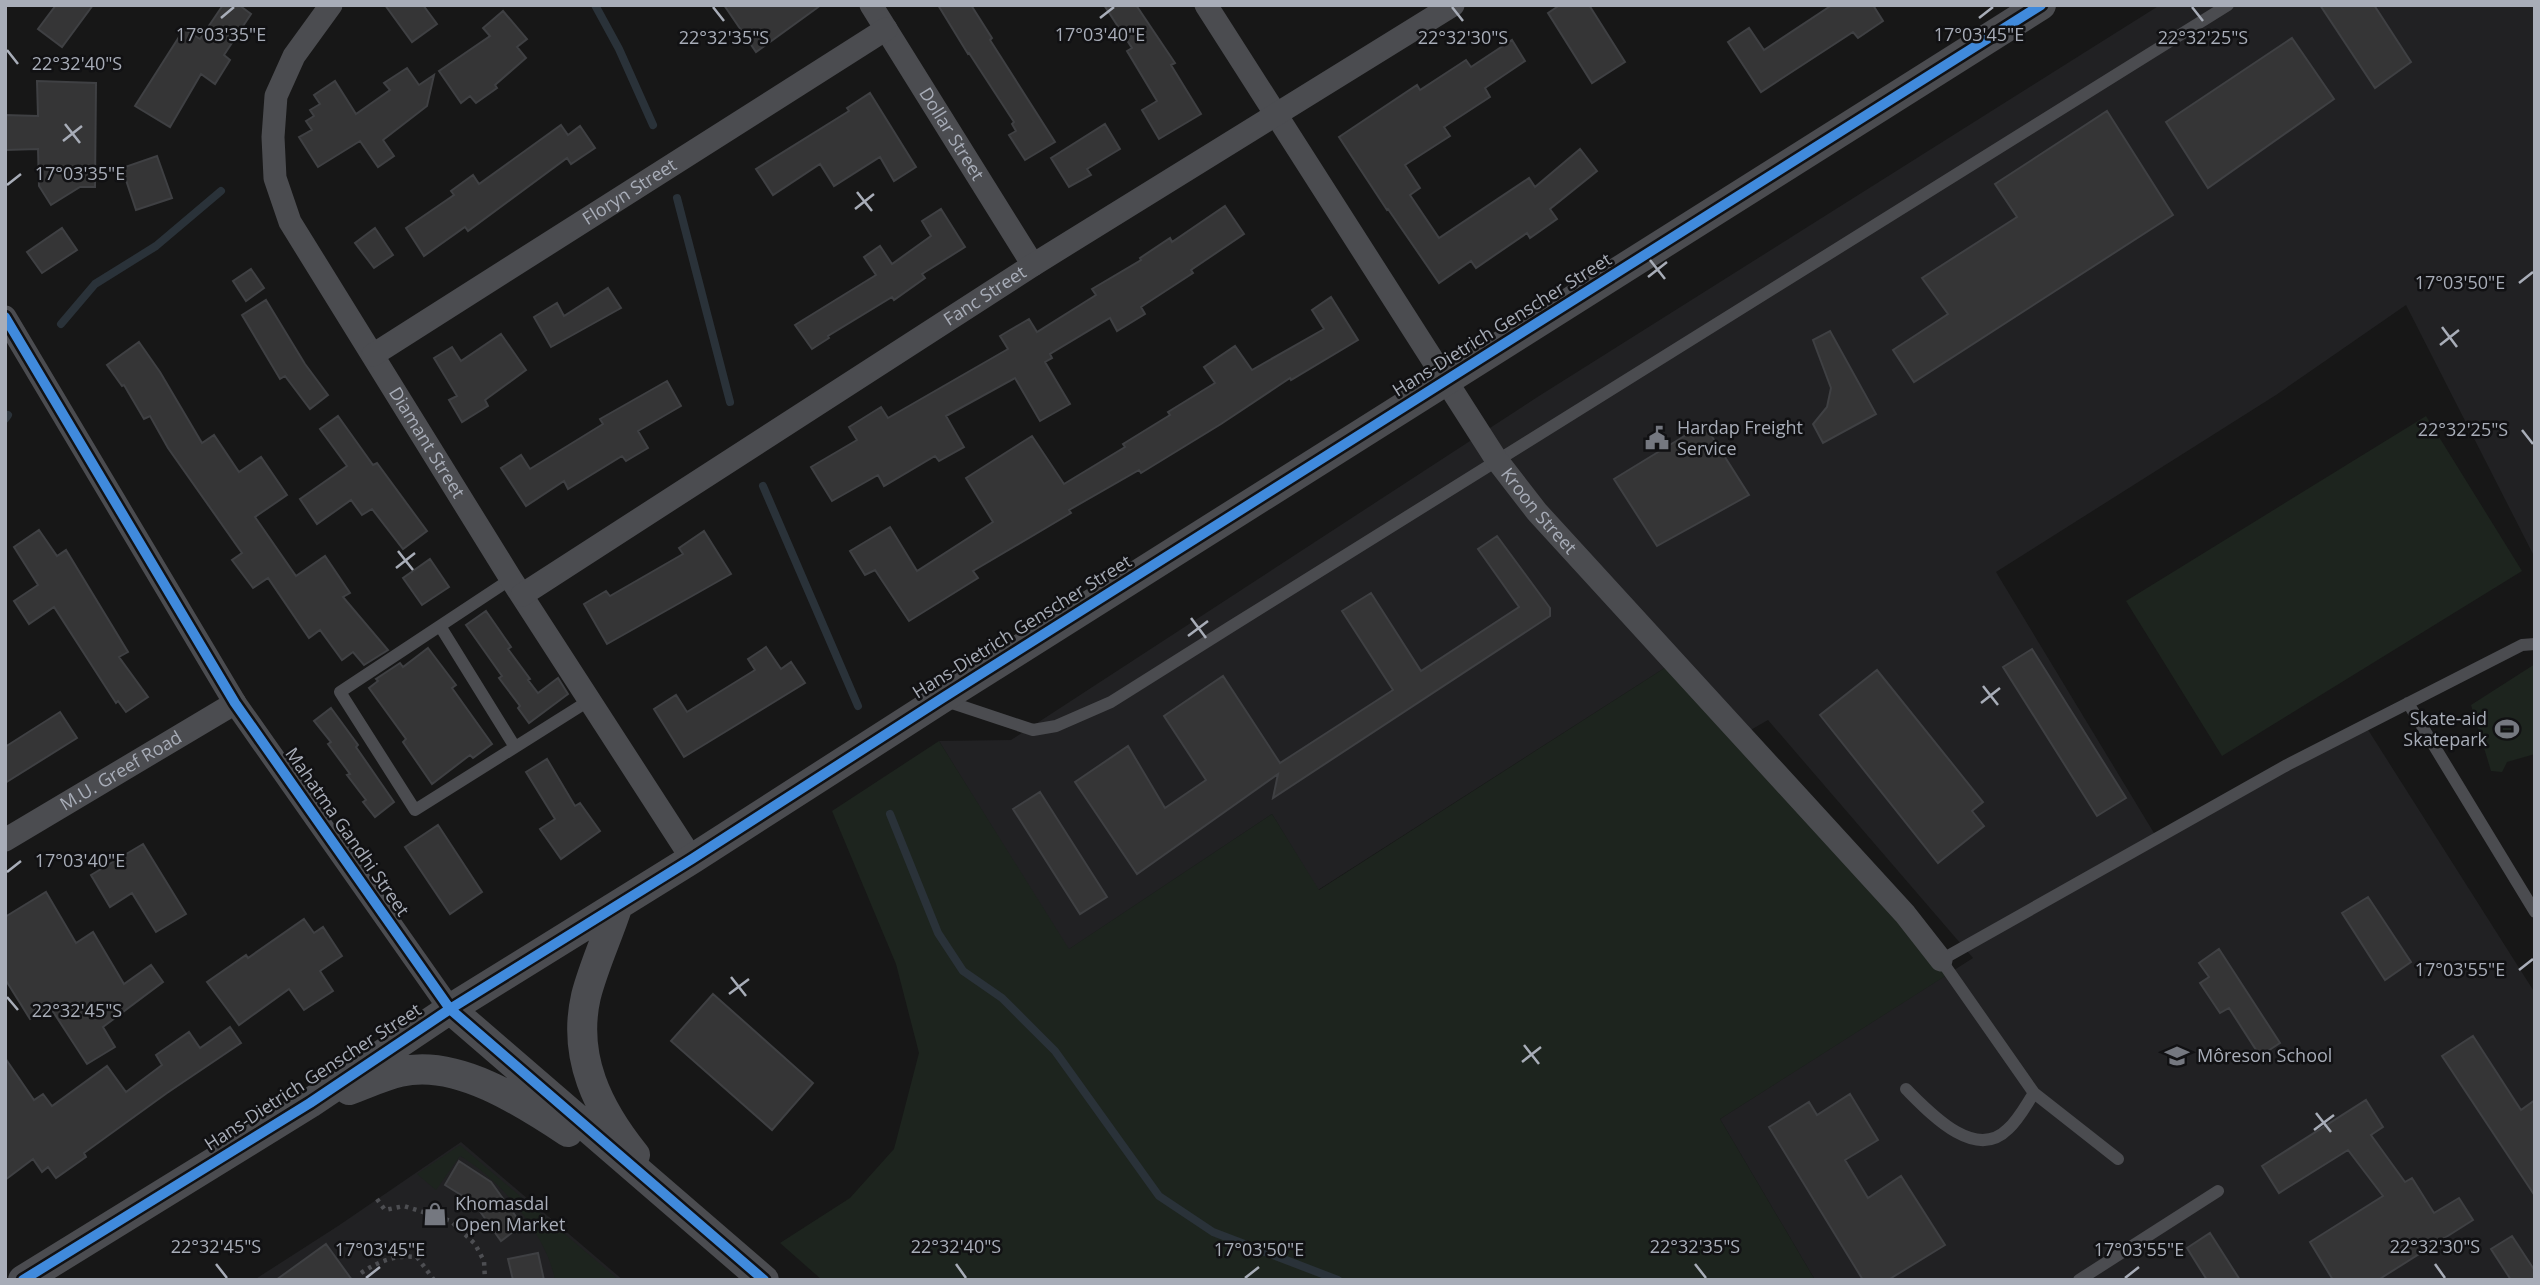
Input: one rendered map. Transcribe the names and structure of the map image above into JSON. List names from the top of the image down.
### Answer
{
  "streets": {
    "street": [
      "Dollar Street",
      "Floryn Street",
      "Fanc Street",
      "Hans-Dietrich Genscher Street",
      "Diamant Street",
      "Kroon Street",
      "M.U. Greef Road",
      "Mahatma Gandhi Street"
    ]
  },
  "crossings": [
    ["Dollar Street", "Floryn Street"],
    ["Dollar Street", "Fanc Street"],
    ["Floryn Street", "Diamant Street"],
    ["Fanc Street", "Diamant Street"],
    ["Fanc Street", "Kroon Street"],
    ["Hans-Dietrich Genscher Street", "Diamant Street"],
    ["Hans-Dietrich Genscher Street", "Kroon Street"],
    ["Hans-Dietrich Genscher Street", "Mahatma Gandhi Street"],
    ["M.U. Greef Road", "Mahatma Gandhi Street"]
  ],
  "places": {
    "public building": ["Hardap Freight Service"],
    "sports": ["Skate-aid Skatepark"],
    "school or university": ["Môreson School"],
    "shop": ["Khomasdal Open Market"]
  },
  "coordinates": [
    "17°03'35\"E",
    "17°03'40\"E",
    "17°03'45\"E",
    "22°32'35\"S",
    "22°32'30\"S",
    "22°32'25\"S",
    "22°32'40\"S",
    "17°03'50\"E",
    "17°03'55\"E",
    "22°32'45\"S"
  ]
}
